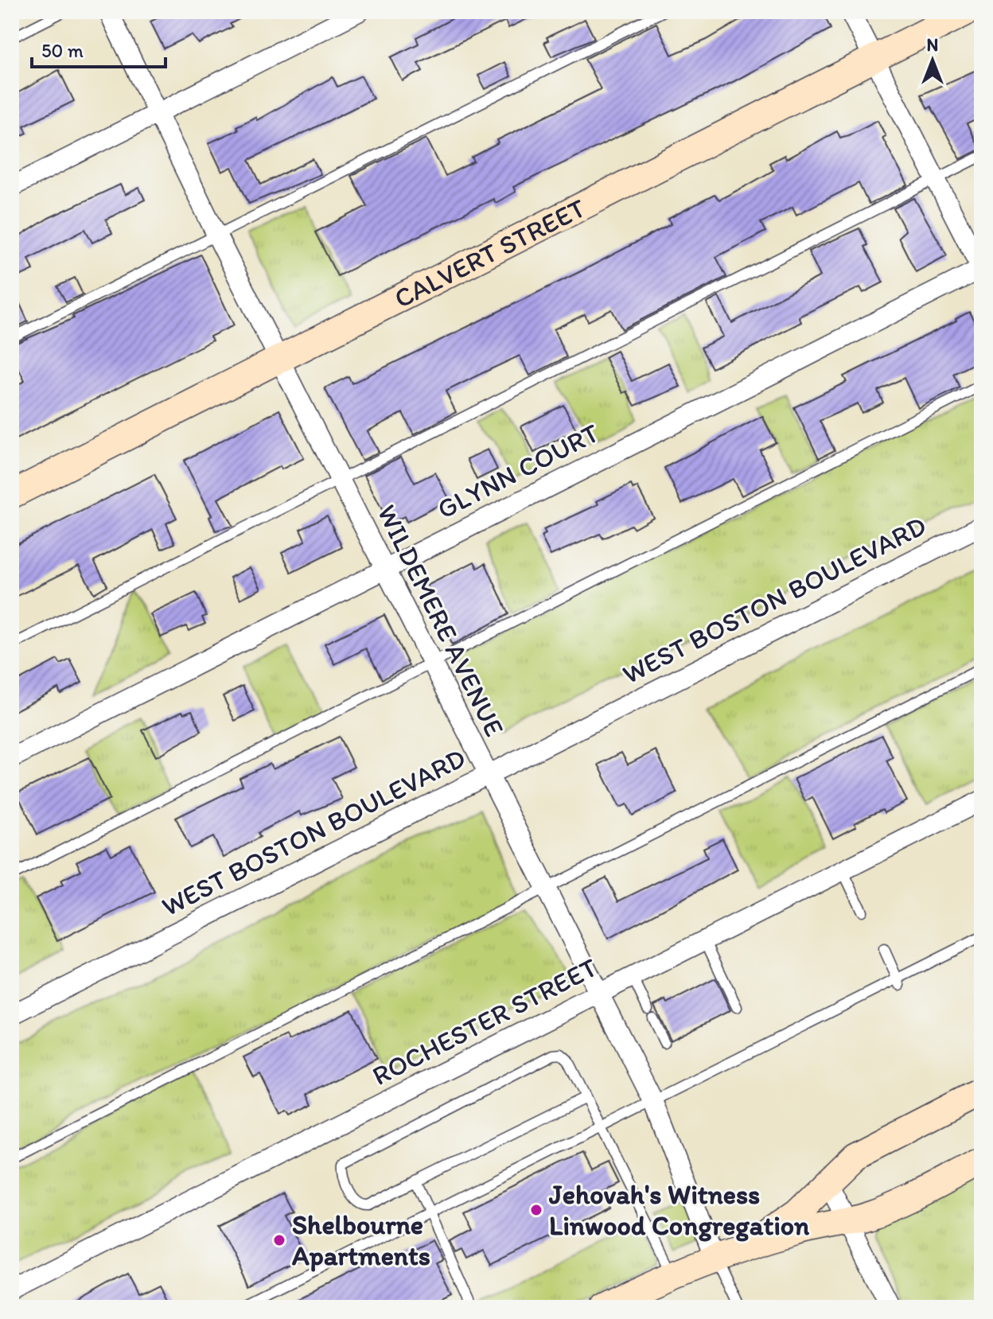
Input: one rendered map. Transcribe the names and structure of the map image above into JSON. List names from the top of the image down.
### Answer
{
  "streets": {
    "street": [
      "CALVERT STREET",
      "GLYNN COURT",
      "WEST BOSTON BOULEVARD",
      "WILDEMERE AVENUE",
      "ROCHESTER STREET"
    ]
  },
  "crossings": [
    ["CALVERT STREET", "WILDEMERE AVENUE"],
    ["GLYNN COURT", "WILDEMERE AVENUE"],
    ["WEST BOSTON BOULEVARD", "WILDEMERE AVENUE"],
    ["WILDEMERE AVENUE", "ROCHESTER STREET"]
  ],
  "places": ["Jehovah's Witness Linwood Congregation", "Shelbourne Apartments"],
  "scale_bar": "50 m",
  "north": "top"
}
